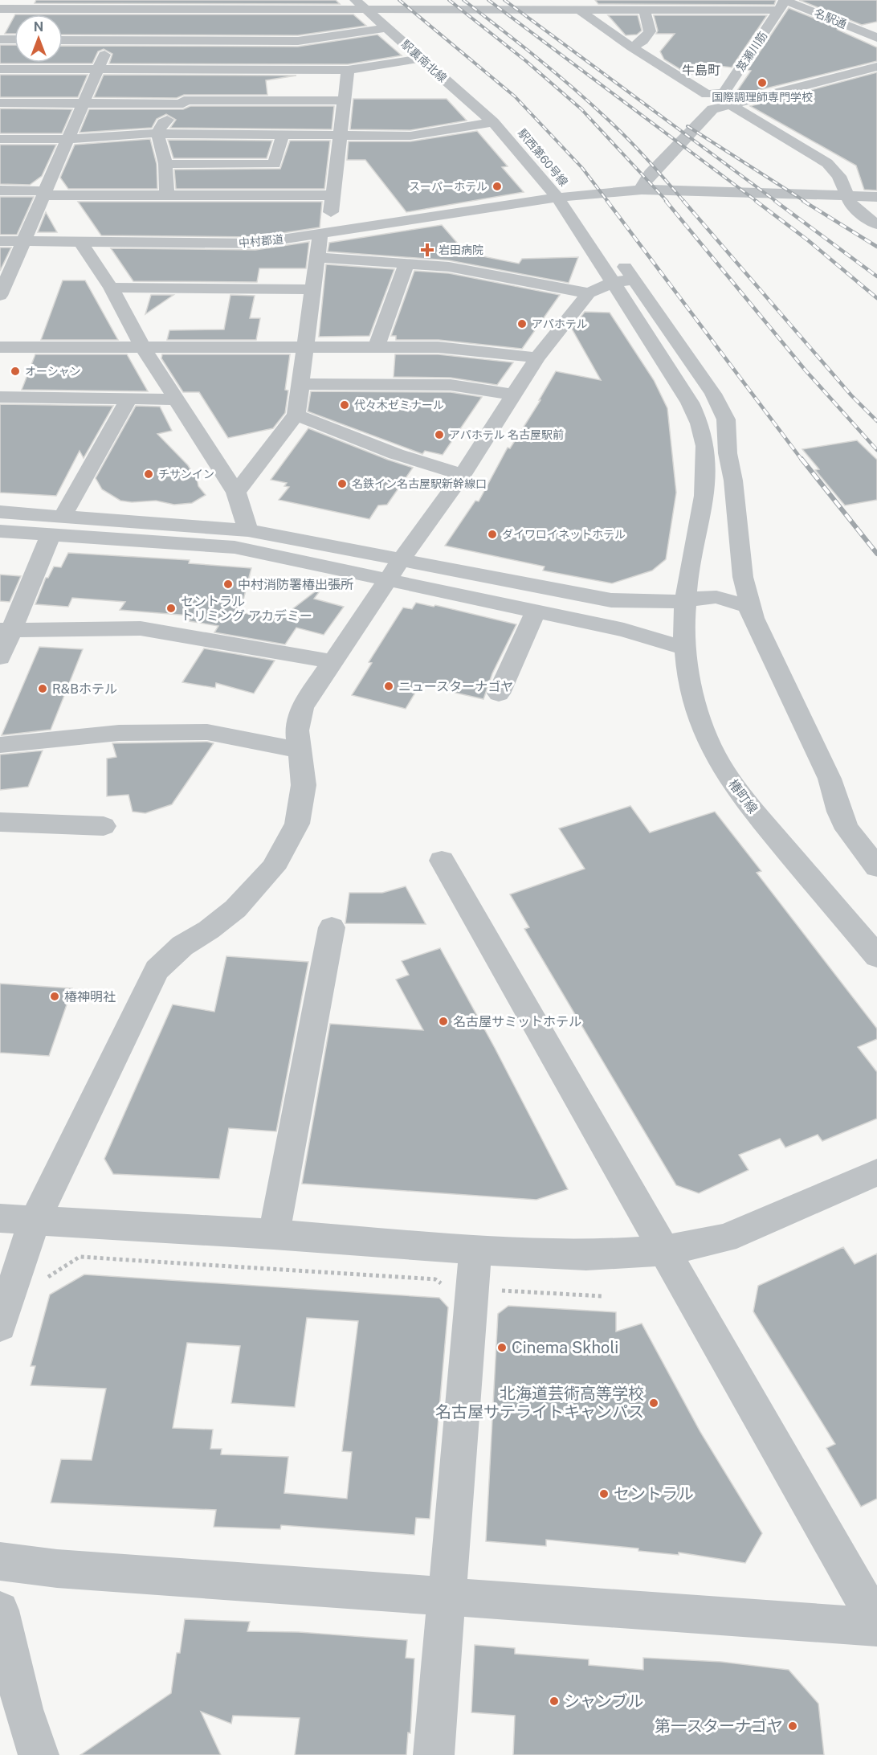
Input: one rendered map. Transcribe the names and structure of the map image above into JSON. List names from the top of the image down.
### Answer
{
  "streets": {
    "street": [
      "名駅通",
      "笈瀬川筋",
      "駅裏南北線",
      "駅西第60号線",
      "中村郡道",
      "椿町線"
    ]
  },
  "crossings": [
    ["名駅通", "笈瀬川筋"],
    ["駅裏南北線", "駅西第60号線"],
    ["駅西第60号線", "中村郡道"],
    ["駅西第60号線", "椿町線"],
    ["中村郡道", "椿町線"]
  ],
  "districts": ["牛島町"],
  "places": {
    "other": [
      "国際調理師専門学校",
      "スーパーホテル",
      "アパホテル",
      "オーシャン",
      "代々木ゼミナール",
      "アパホテル 名古屋駅前",
      "チサンイン",
      "名鉄イン名古屋駅新幹線口",
      "ダイワロイネットホテル",
      "中村消防署椿出張所",
      "セントラル トリミング アカデミー",
      "ニュースターナゴヤ",
      "R&Bホテル",
      "椿神明社",
      "名古屋サミットホテル",
      "Cinema Skholi",
      "北海道芸術高等学校 名古屋サテライトキャンパス",
      "セントラル",
      "シャンブル",
      "第一スターナゴヤ"
    ],
    "health": ["岩田病院"]
  },
  "north": "top"
}
